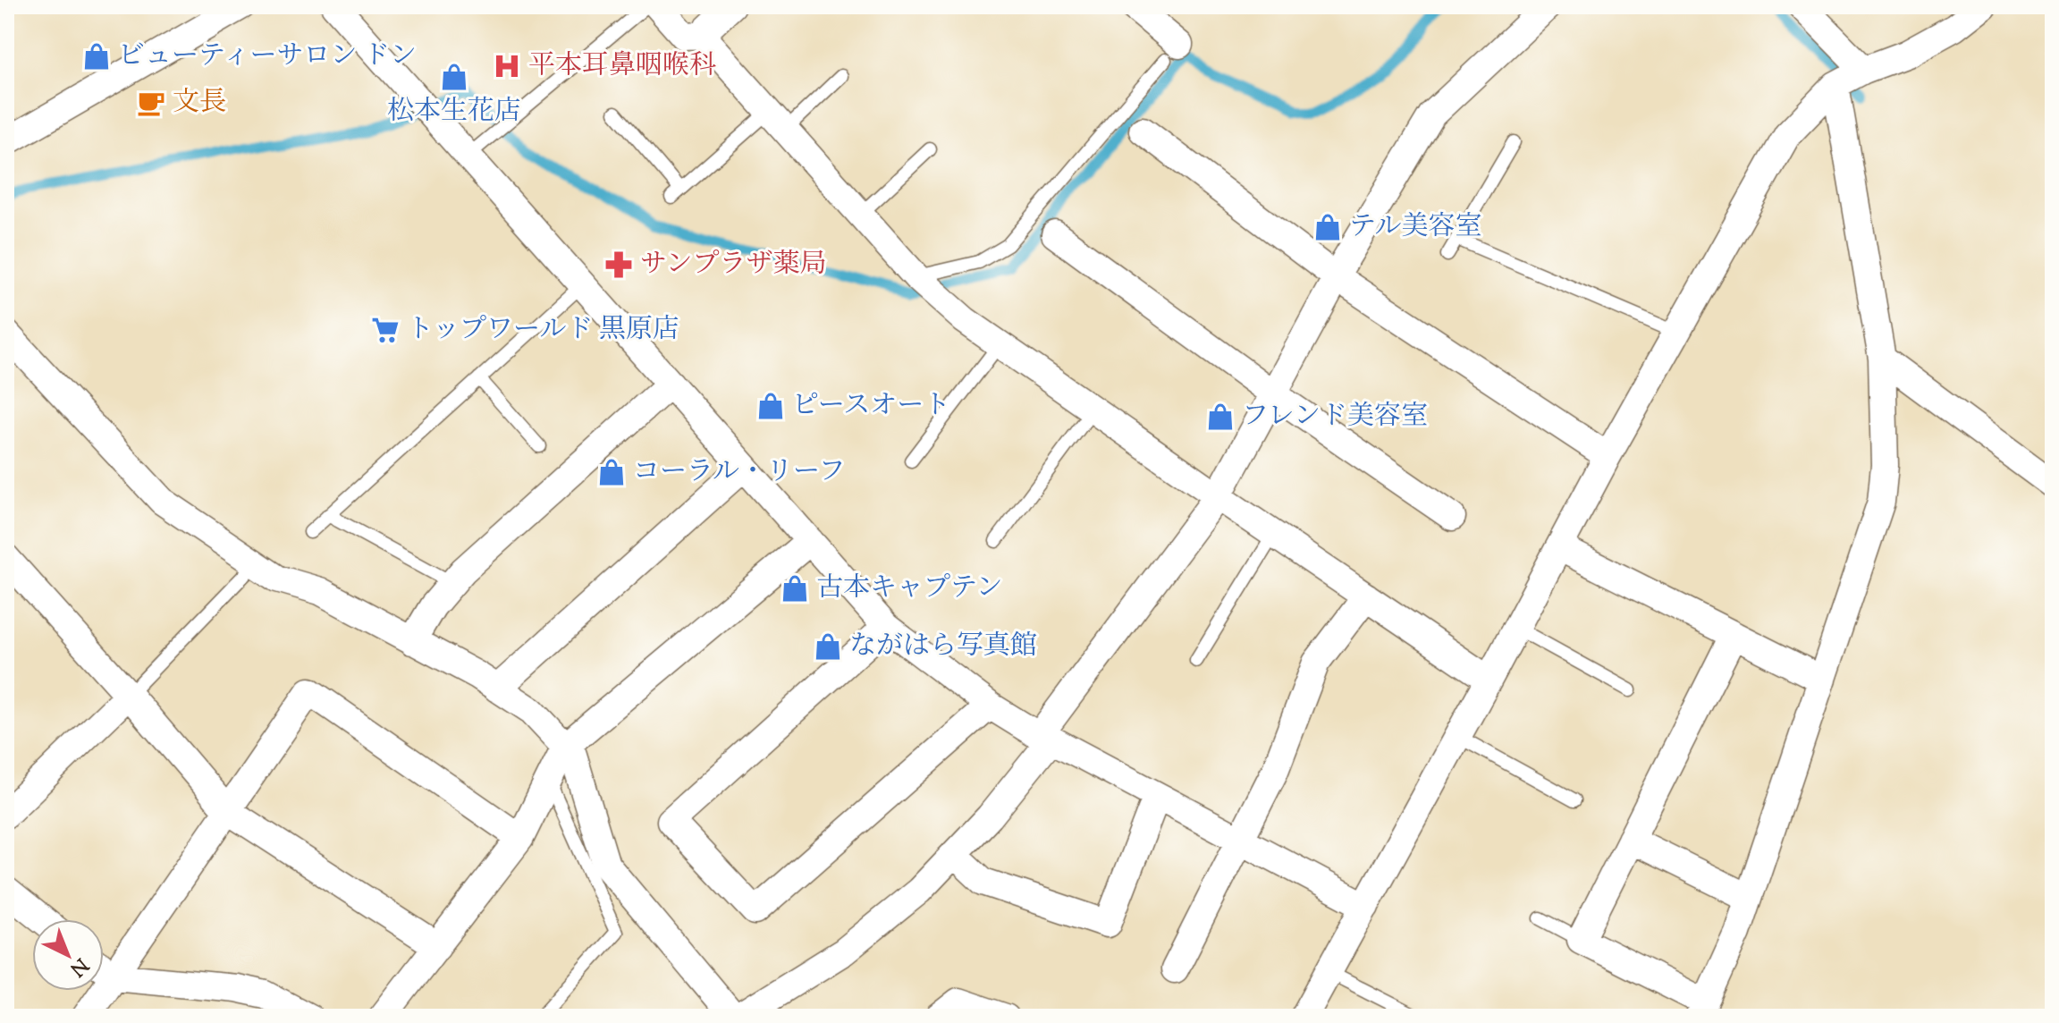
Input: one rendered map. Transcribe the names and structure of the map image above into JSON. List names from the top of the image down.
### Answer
{
  "places": {
    "shop": [
      "ビューティーサロン ドン",
      "松本生花店",
      "テル美容室",
      "ピースオート",
      "フレンド美容室",
      "コーラル・リーフ",
      "古本キャプテン",
      "ながはら写真館"
    ],
    "hospital": ["平本耳鼻咽喉科"],
    "cafe": ["文長"],
    "pharmacy": ["サンプラザ薬局"],
    "supermarket": ["トップワールド 黒原店"]
  },
  "north": "bottom right"
}
